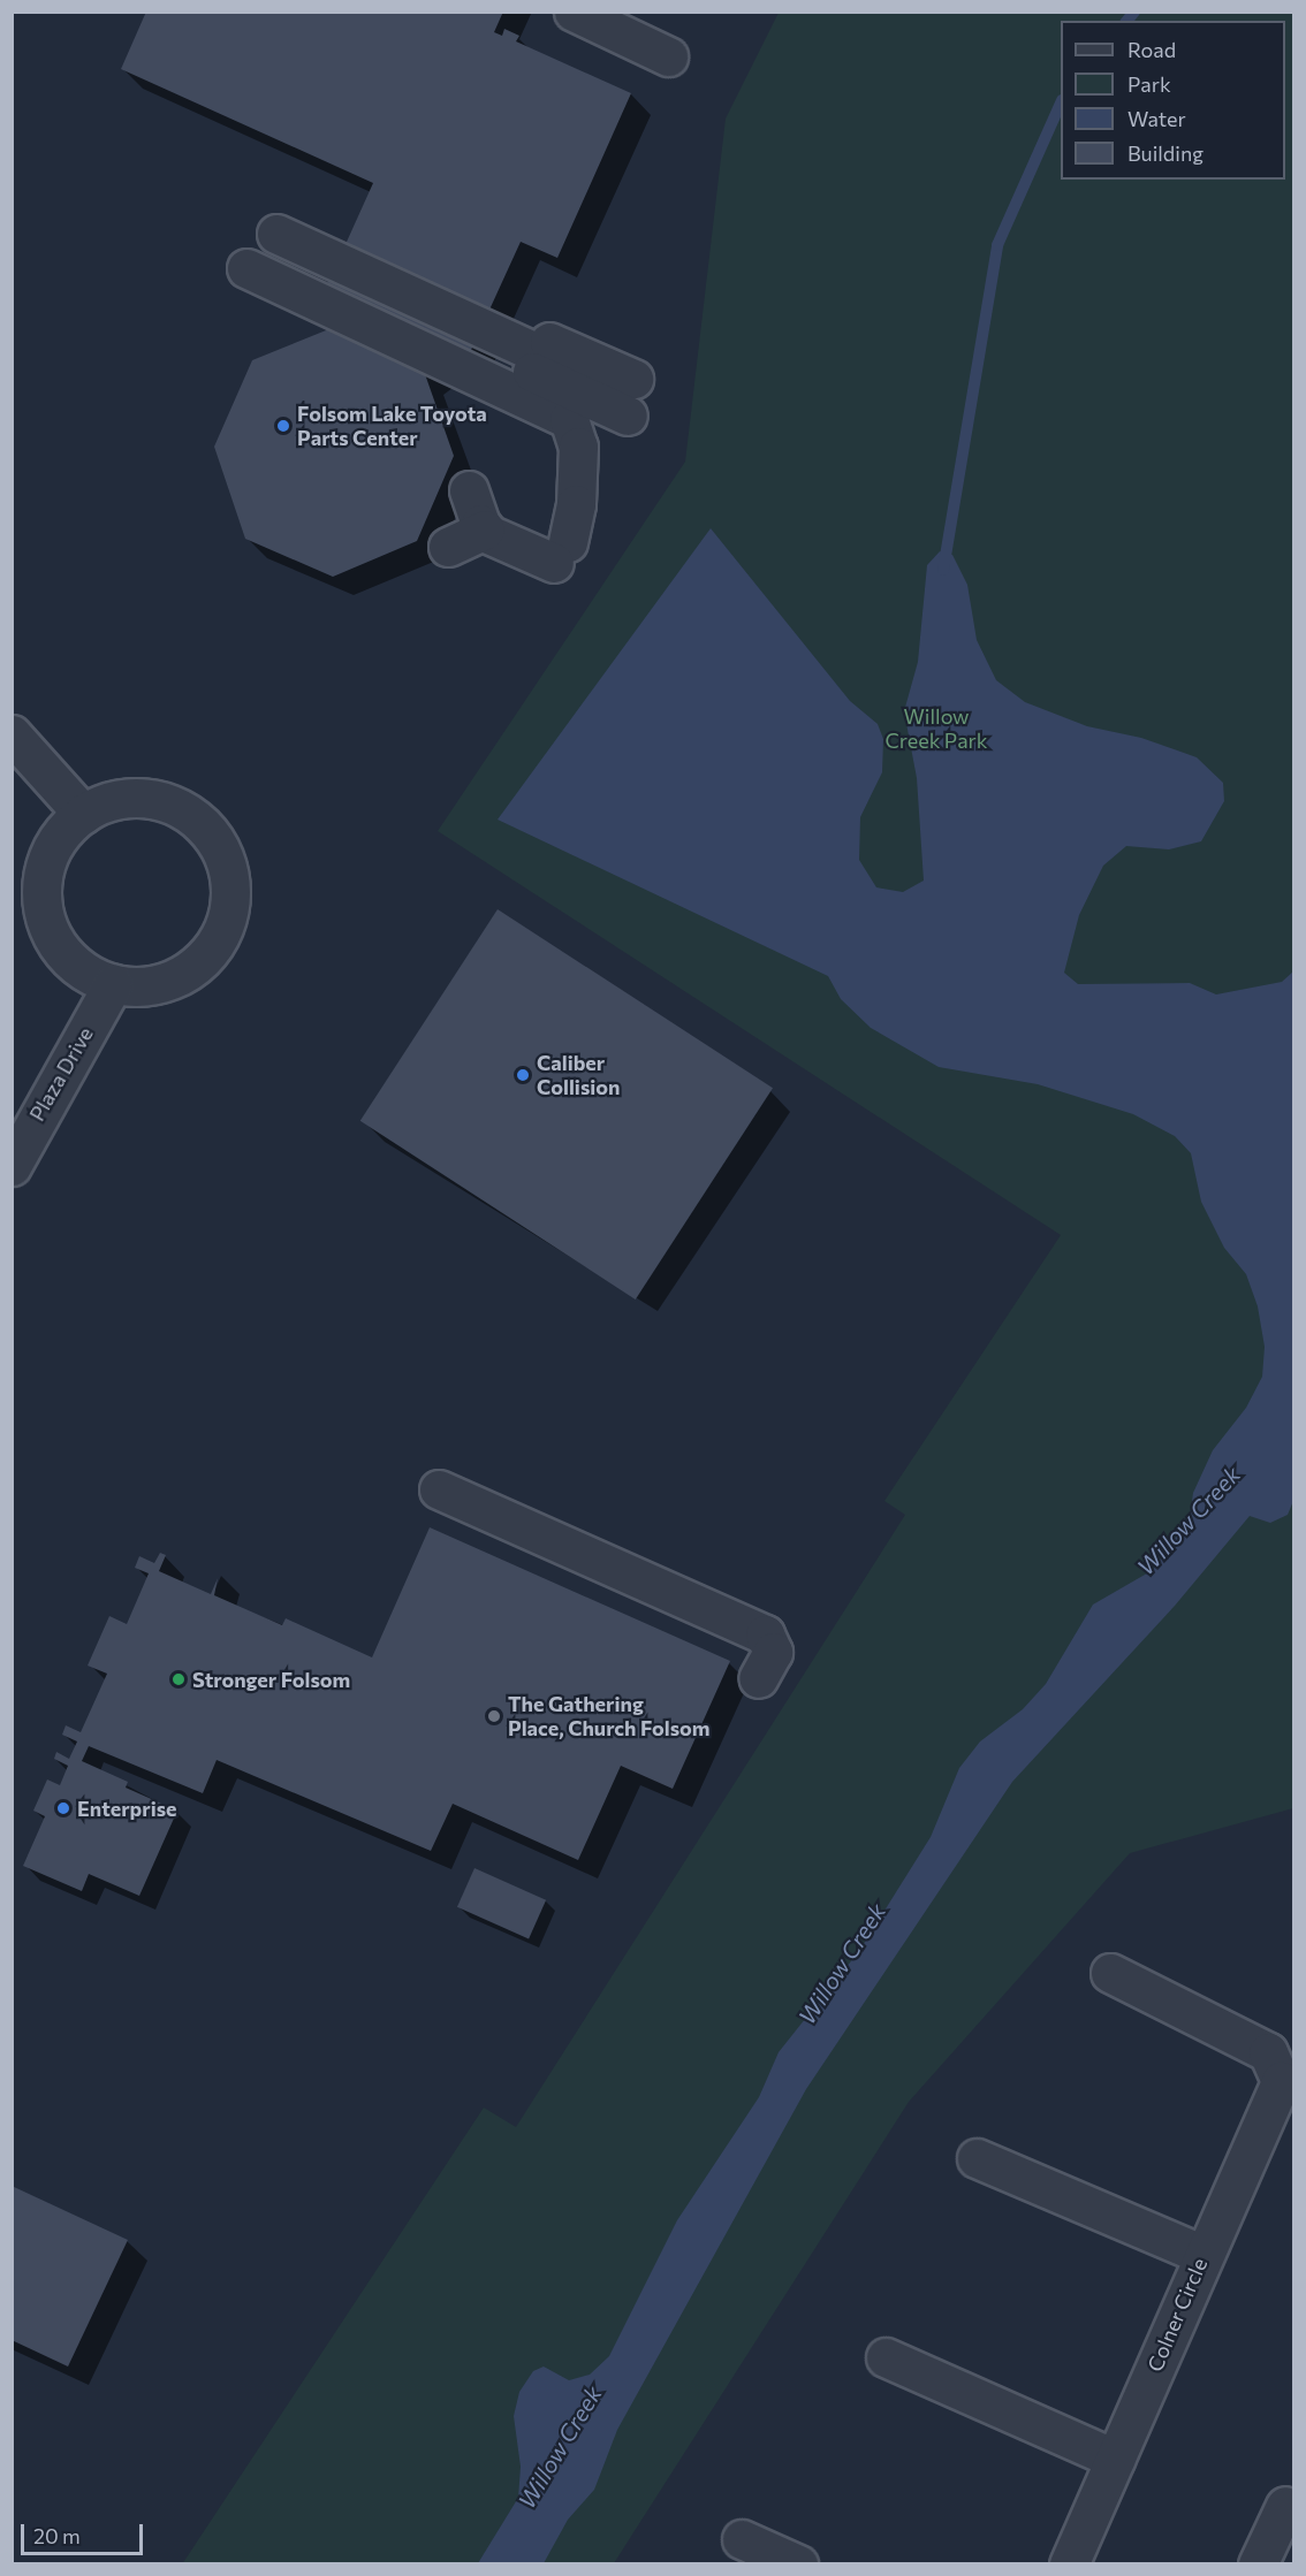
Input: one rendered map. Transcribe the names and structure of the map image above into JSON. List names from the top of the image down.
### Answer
{
  "streets": {
    "street": ["Plaza Drive", "Colner Circle"]
  },
  "water": ["Willow Creek"],
  "parks": ["Willow Creek Park"],
  "places": [
    "Folsom Lake Toyota Parts Center",
    "Caliber Collision",
    "Stronger Folsom",
    "The Gathering Place, Church Folsom",
    "Enterprise"
  ],
  "legend": [
    "Road",
    "Park",
    "Water",
    "Building"
  ],
  "scale_bar": "20 m"
}
